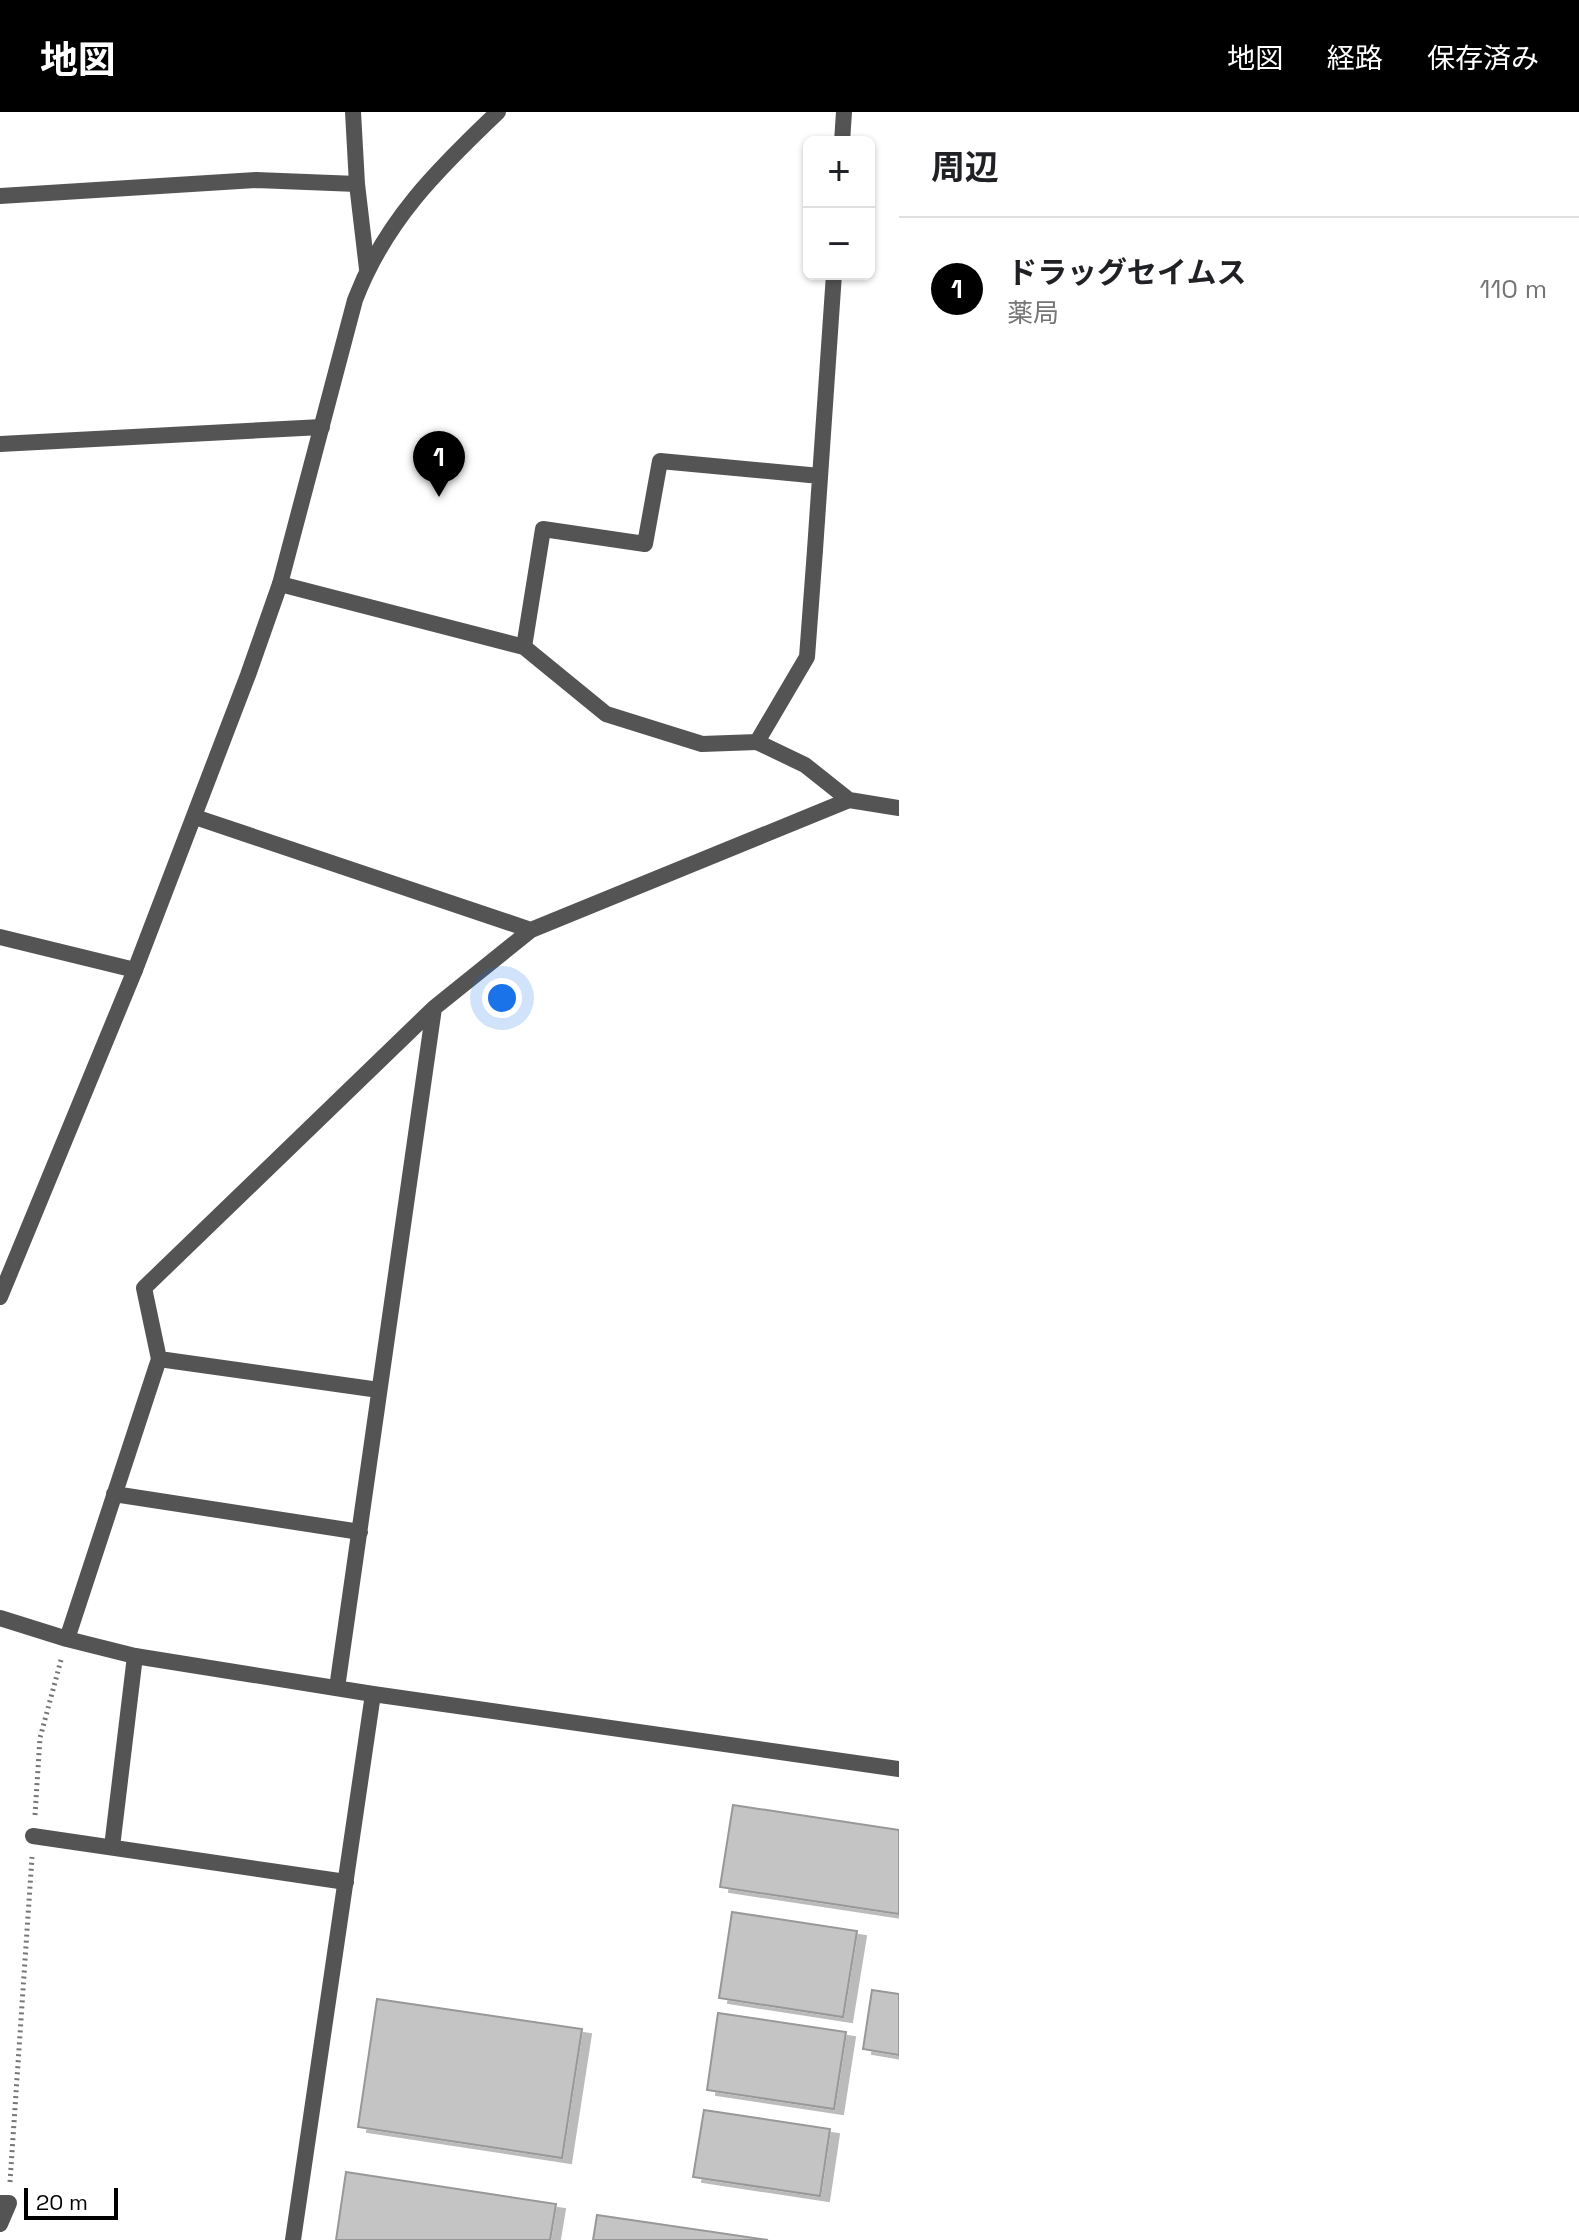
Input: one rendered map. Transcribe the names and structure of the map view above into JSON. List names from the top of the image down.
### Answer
{
  "scale_bar": "20 m",
  "page": {
    "header": "地図",
    "nav": ["地図", "経路", "保存済み"],
    "heading": "周辺",
    "map_buttons": ["+", "−"],
    "list": [
      {
        "mark": "1",
        "name": "ドラッグセイムス",
        "note": "薬局",
        "value": "110 m"
      }
    ],
    "pins": "1",
    "scale": "20 m"
  }
}
